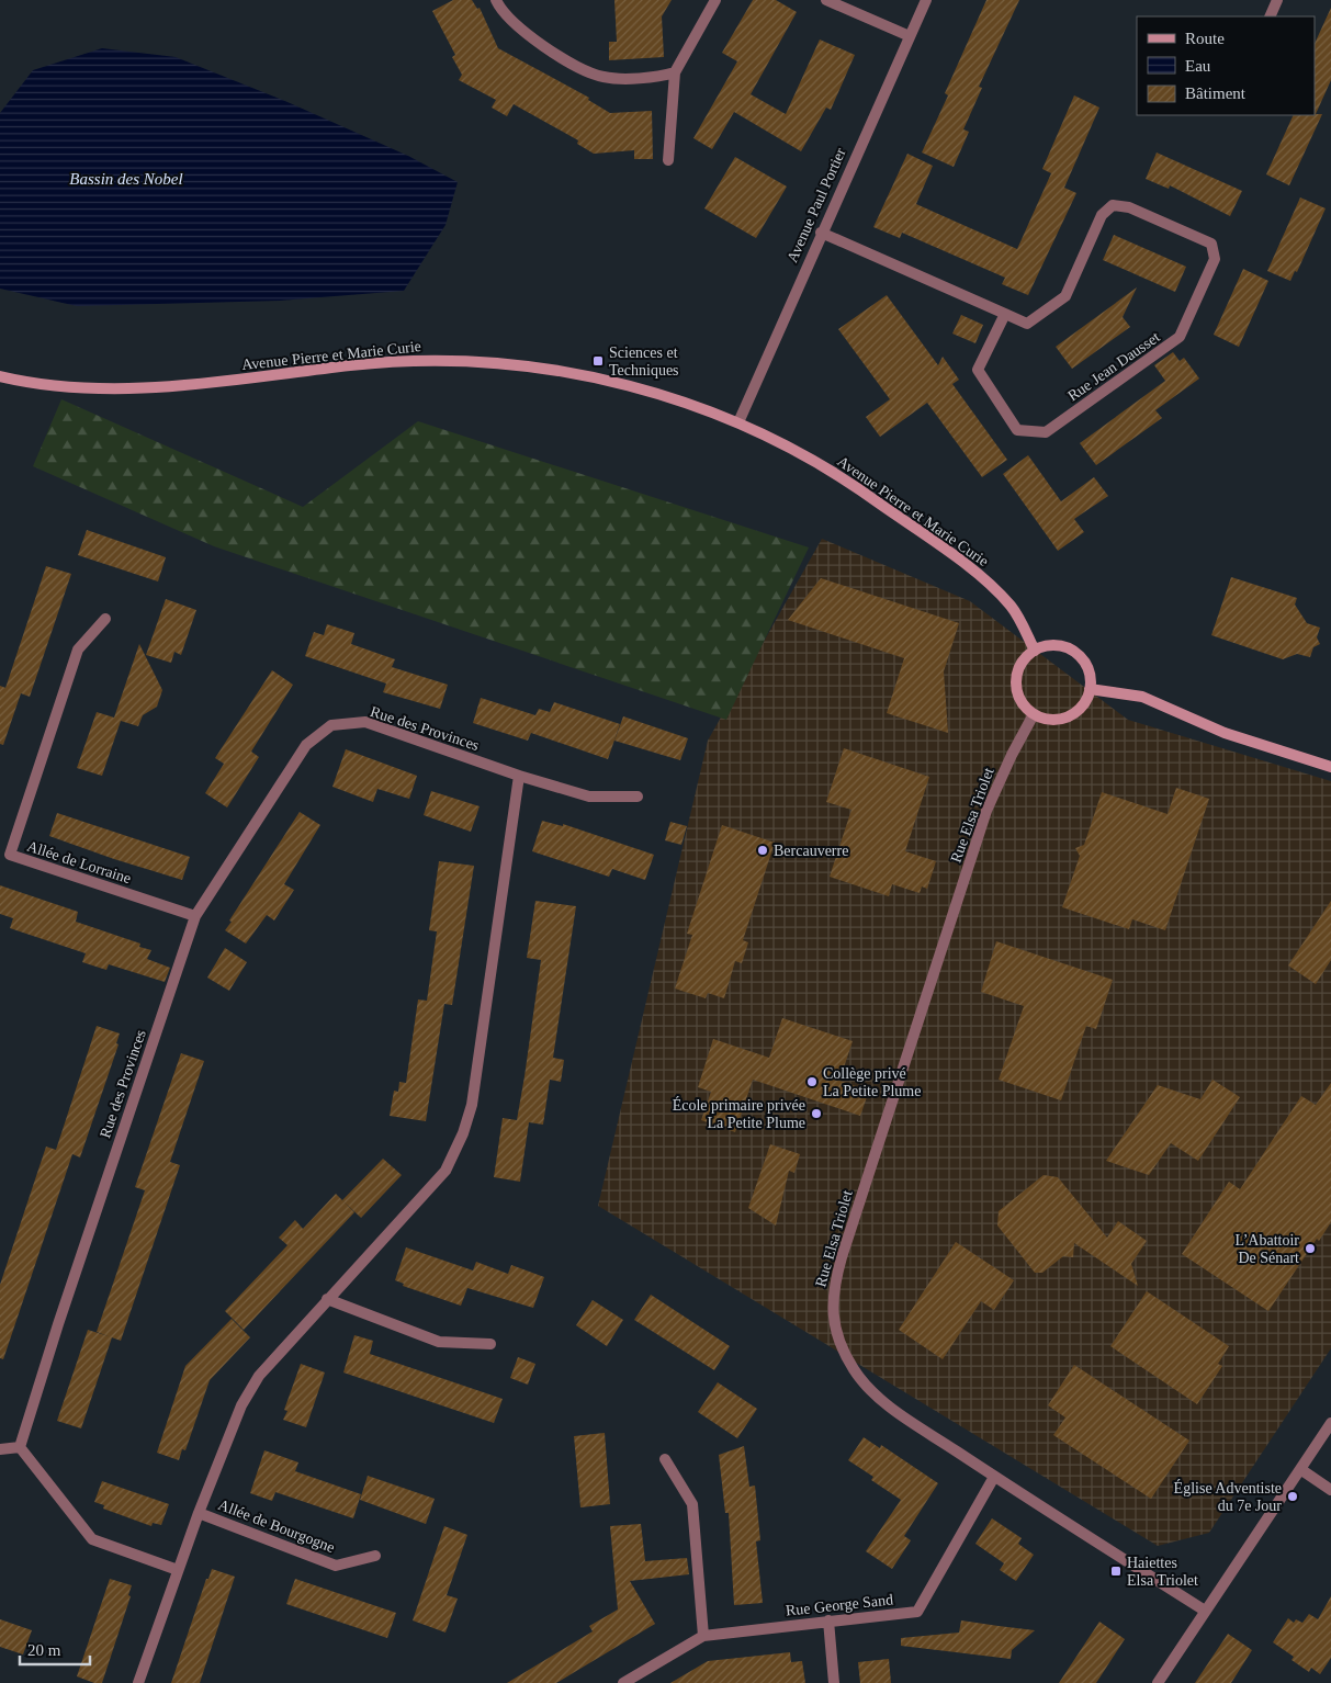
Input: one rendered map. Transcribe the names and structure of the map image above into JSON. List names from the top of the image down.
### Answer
{
  "streets": {
    "street": [
      "Avenue Paul Portier",
      "Avenue Pierre et Marie Curie",
      "Rue Jean Dausset",
      "Rue des Provinces",
      "Rue Elsa Triolet",
      "Allée de Lorraine",
      "Allée de Bourgogne",
      "Rue George Sand"
    ]
  },
  "crossings": [
    ["Avenue Paul Portier", "Avenue Pierre et Marie Curie"],
    ["Avenue Paul Portier", "Rue Jean Dausset"],
    ["Avenue Pierre et Marie Curie", "Rue Elsa Triolet"],
    ["Rue des Provinces", "Allée de Lorraine"],
    ["Rue Elsa Triolet", "Rue George Sand"]
  ],
  "water": ["Bassin des Nobel"],
  "places": {
    "transit": ["Sciences et Techniques", "Haiettes Elsa Triolet"],
    "other": [
      "Bercauverre",
      "Collège privé La Petite Plume",
      "École primaire privée La Petite Plume",
      "L’Abattoir De Sénart",
      "Église Adventiste du 7e Jour"
    ]
  },
  "legend": ["Route", "Eau", "Bâtiment"],
  "scale_bar": "20 m"
}
